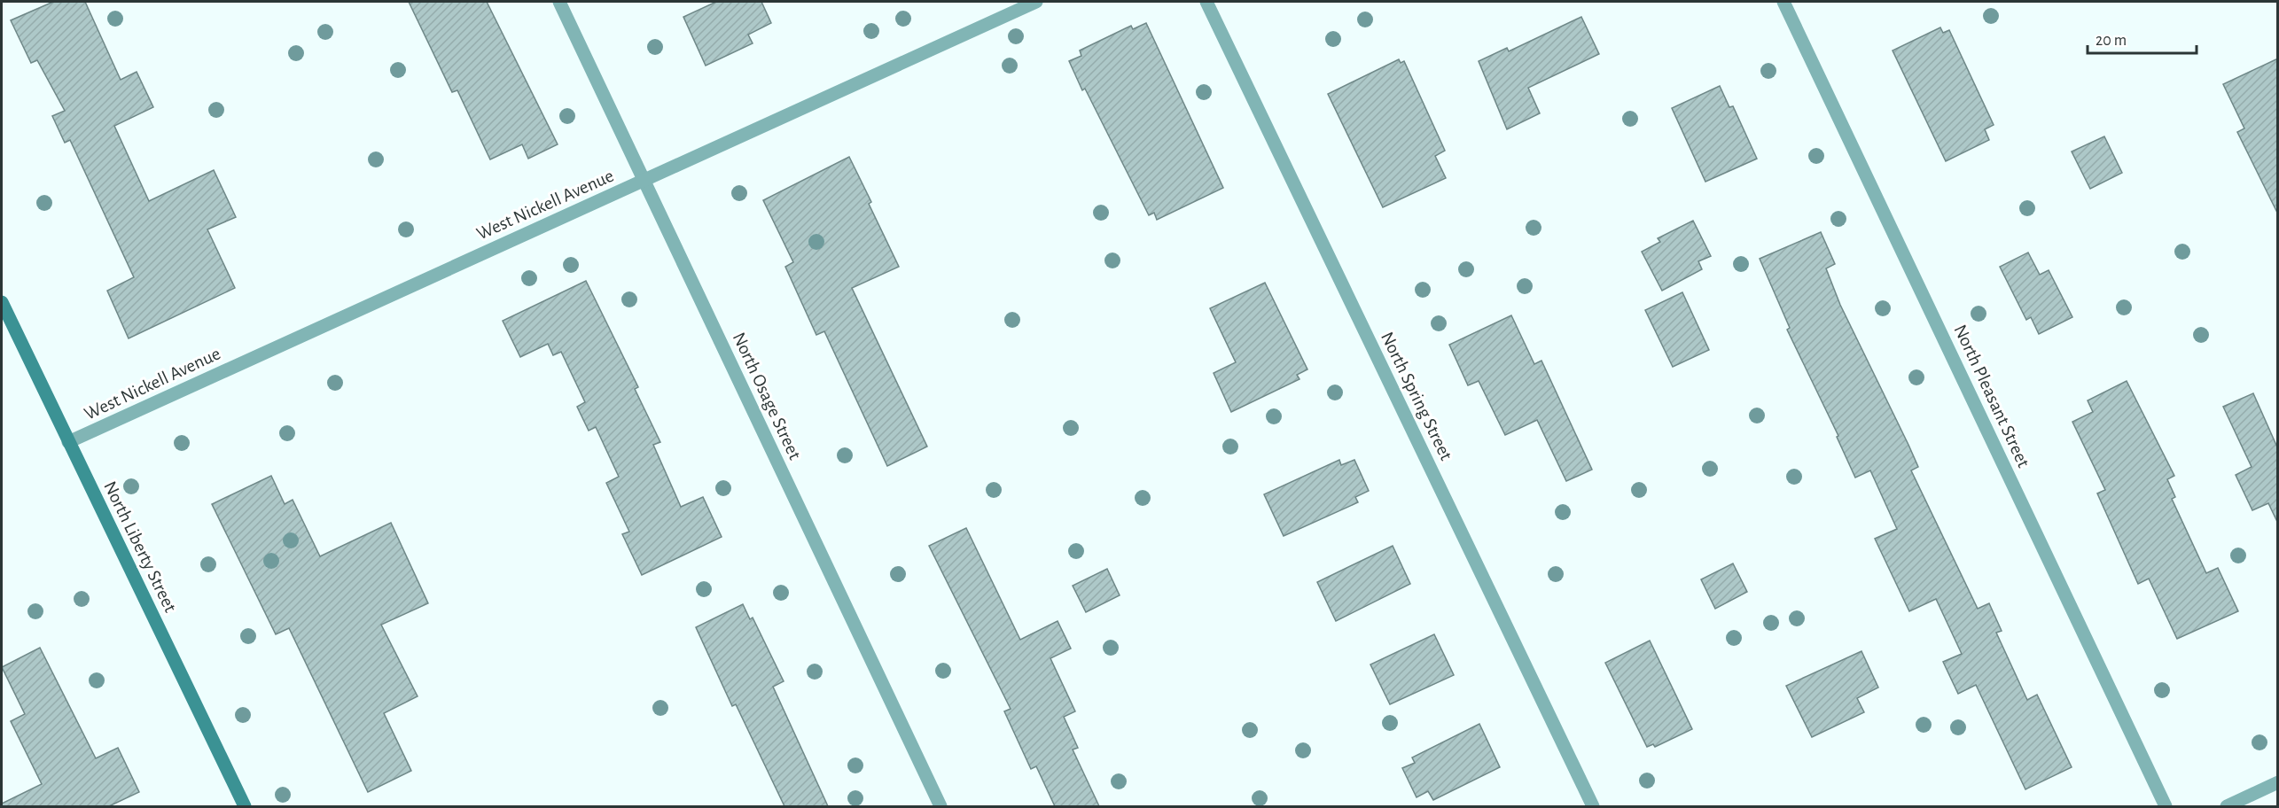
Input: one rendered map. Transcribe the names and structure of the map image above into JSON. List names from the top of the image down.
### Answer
{
  "streets": {
    "main road": ["North Liberty Street"],
    "street": [
      "West Nickell Avenue",
      "North Osage Street",
      "North Spring Street",
      "North Pleasant Street"
    ]
  },
  "crossings": [
    ["West Nickell Avenue", "North Osage Street"],
    ["West Nickell Avenue", "North Liberty Street"]
  ],
  "scale_bar": "20 m"
}
